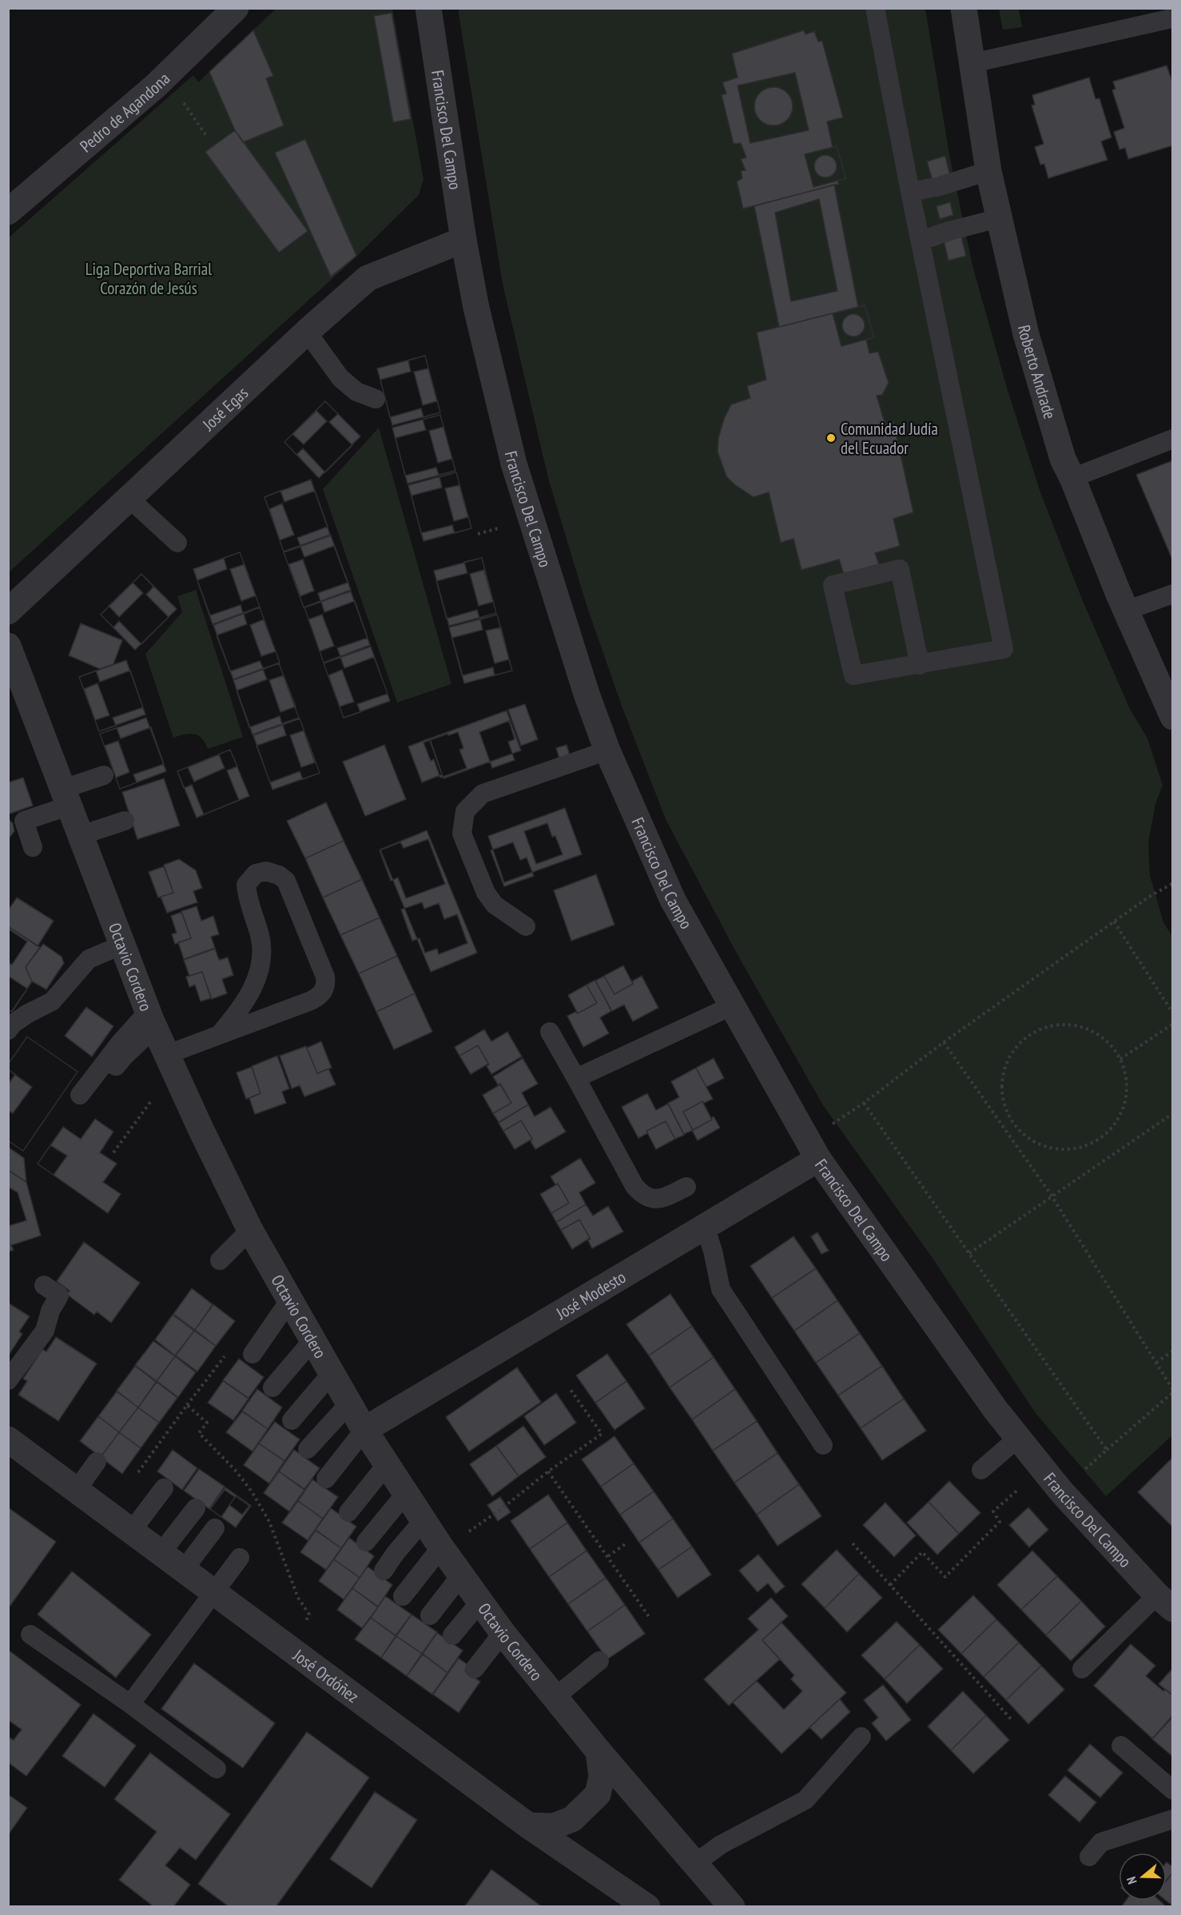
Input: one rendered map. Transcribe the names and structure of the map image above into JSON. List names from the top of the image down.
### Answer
{
  "streets": {
    "street": [
      "Pedro de Agandona",
      "Francisco Del Campo",
      "Roberto Andrade",
      "José Egas",
      "Octavio Cordero",
      "José Modesto",
      "José Ordóñez"
    ]
  },
  "crossings": [
    ["Francisco Del Campo", "José Egas"],
    ["Francisco Del Campo", "José Modesto"],
    ["Octavio Cordero", "José Modesto"]
  ],
  "parks": ["Liga Deportiva Barrial Corazón de Jesús"],
  "places": ["Comunidad Judía del Ecuador"],
  "north": "left"
}
